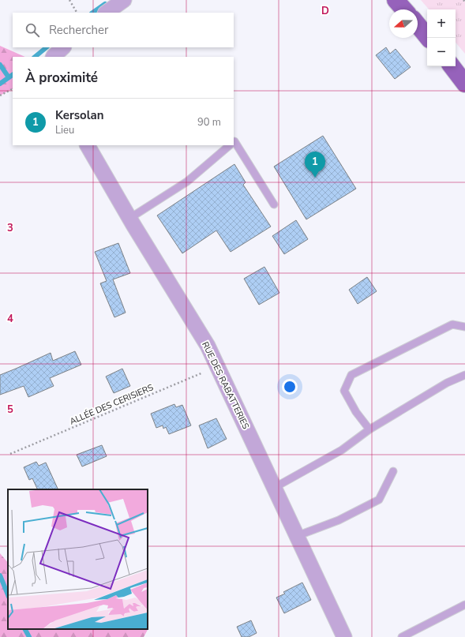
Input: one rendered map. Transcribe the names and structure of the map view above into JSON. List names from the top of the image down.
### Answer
{
  "streets": {
    "street": ["RUE DES RABATTERIES"],
    "path": ["ALLÉE DES CERISIERS"]
  },
  "crossings": [
    ["RUE DES RABATTERIES", "ALLÉE DES CERISIERS"]
  ],
  "north": "left",
  "page": {
    "map_buttons": ["+", "−"],
    "search": "Rechercher",
    "heading": "À proximité",
    "list": [
      {
        "mark": "1",
        "name": "Kersolan",
        "note": "Lieu",
        "value": "90 m"
      }
    ],
    "pins": "1"
  },
  "grid": {
    "columns": ["D"],
    "rows": ["3", "4", "5"]
  }
}
